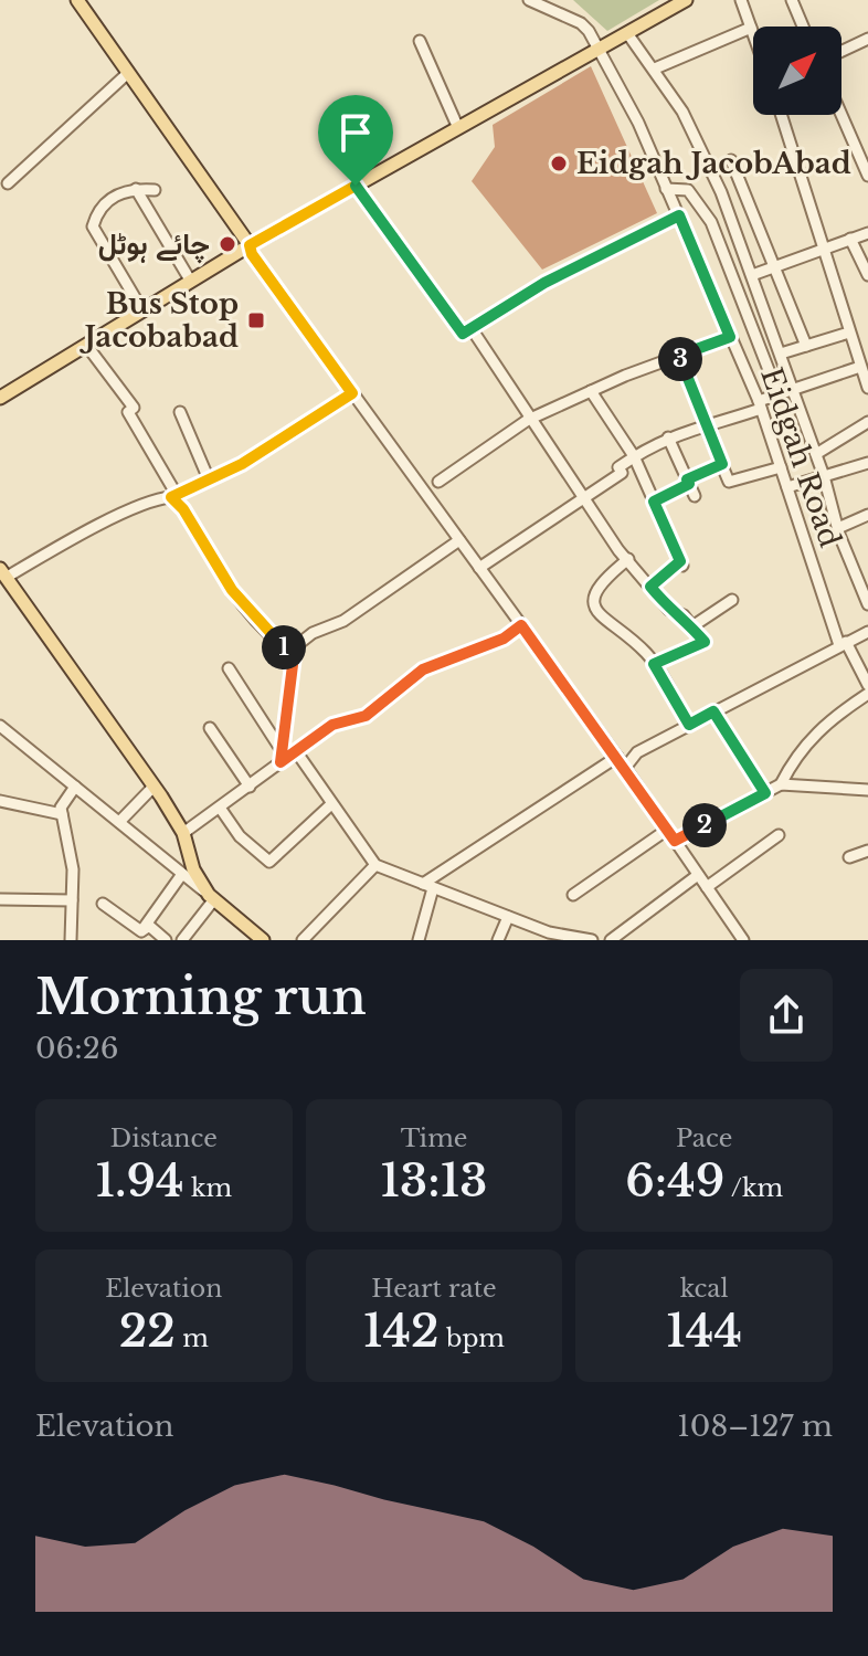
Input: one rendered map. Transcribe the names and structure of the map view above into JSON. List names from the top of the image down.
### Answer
{
  "streets": {
    "street": ["Eidgah Road"]
  },
  "places": {
    "other": ["Eidgah JacobAbad", "چائے ہوٹل"],
    "transit": ["Bus Stop Jacobabad"]
  },
  "north": "top right",
  "page": {
    "pins": ["3", "1", "2"],
    "heading": ["Morning run", "06:26"],
    "stats": [
      ["Distance", "1.94 km"],
      ["Time", "13:13"],
      ["Pace", "6:49 /km"],
      ["Elevation", "22 m"],
      ["Heart rate", "142 bpm"],
      ["kcal", "144"]
    ],
    "chart": ["Elevation", "108–127 m"]
  }
}
